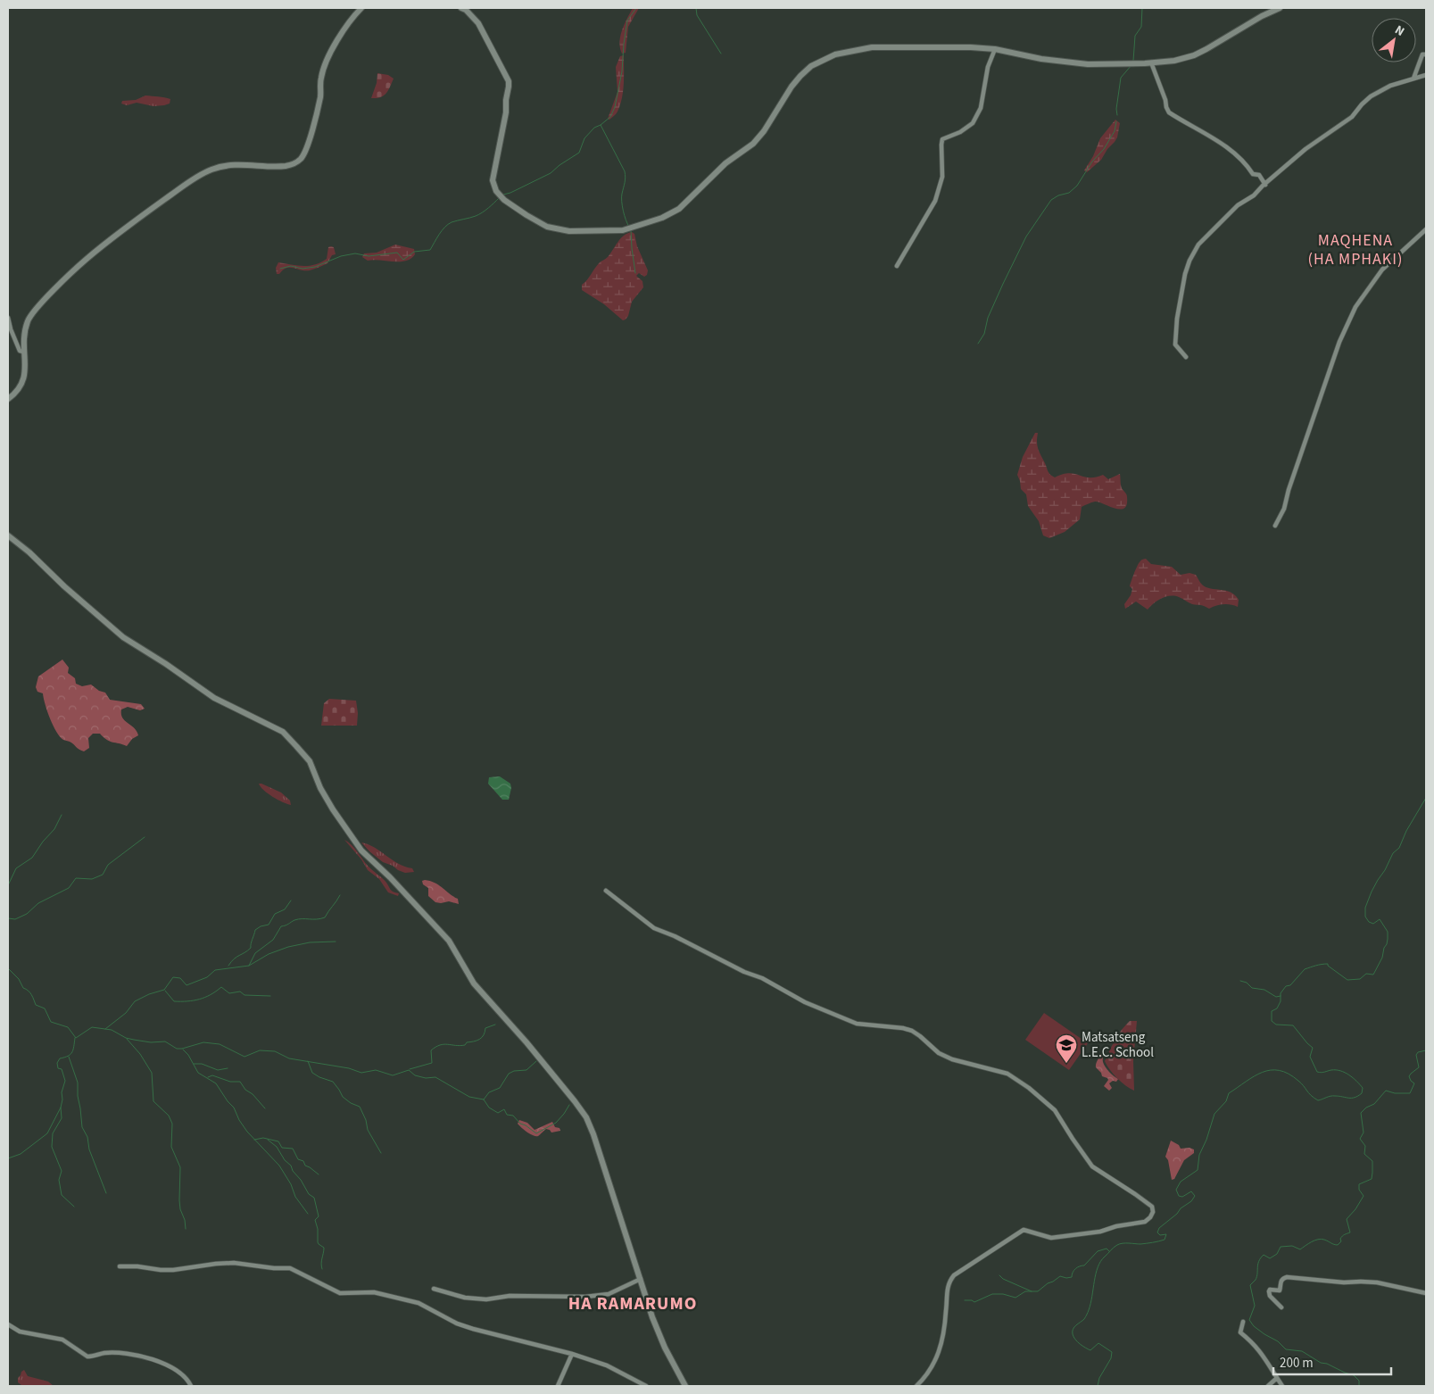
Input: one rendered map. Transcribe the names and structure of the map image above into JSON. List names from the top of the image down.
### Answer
{
  "districts": ["MAQHENA (HA MPHAKI)", "HA RAMARUMO"],
  "places": {
    "school or university": ["Matsatseng L.E.C. School"]
  },
  "scale_bar": "200 m",
  "north": "top right"
}
